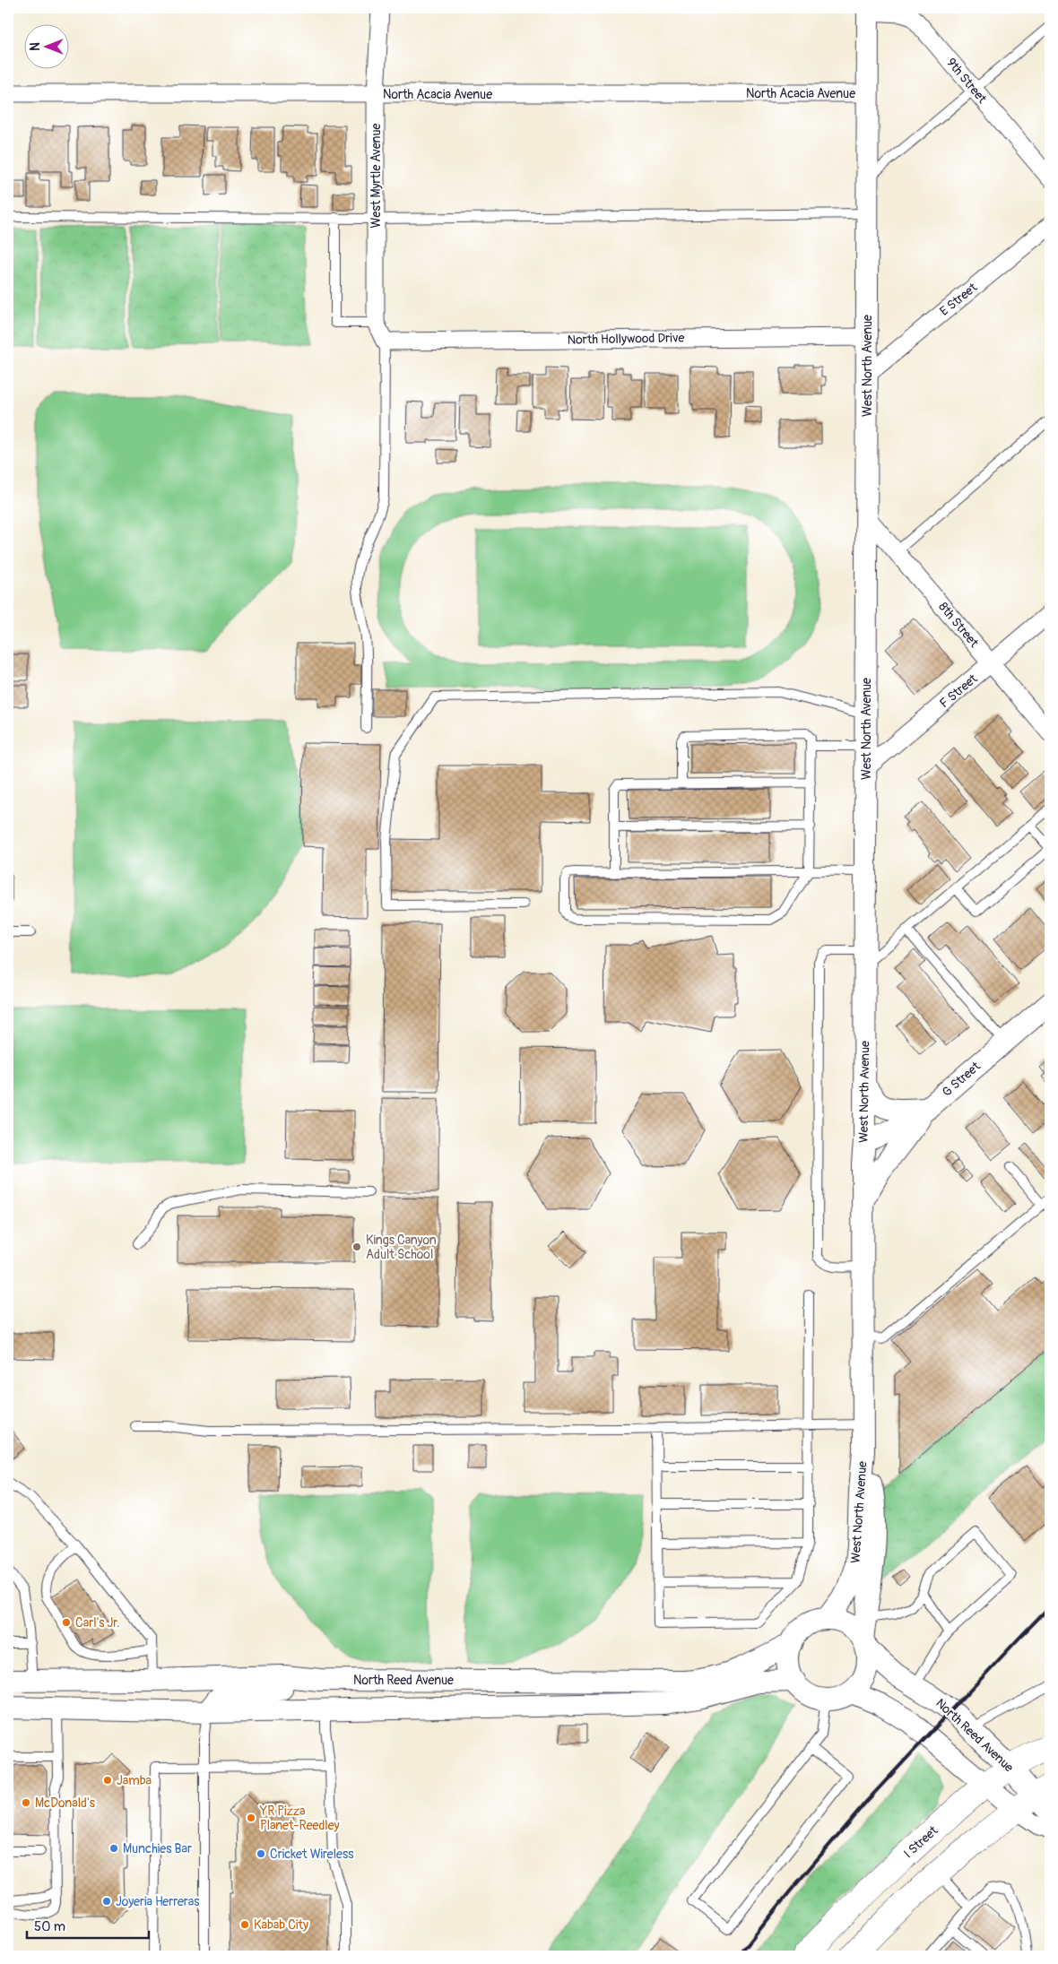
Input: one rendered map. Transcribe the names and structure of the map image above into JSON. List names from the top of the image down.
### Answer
{
  "streets": {
    "main road": ["I Street"],
    "street": [
      "9th Street",
      "North Acacia Avenue",
      "West Myrtle Avenue",
      "E Street",
      "North Hollywood Drive",
      "West North Avenue",
      "8th Street",
      "F Street",
      "G Street",
      "North Reed Avenue"
    ]
  },
  "crossings": [
    ["9th Street", "West North Avenue"],
    ["North Acacia Avenue", "West Myrtle Avenue"],
    ["North Acacia Avenue", "West North Avenue"],
    ["West Myrtle Avenue", "North Hollywood Drive"],
    ["E Street", "West North Avenue"],
    ["North Hollywood Drive", "West North Avenue"],
    ["West North Avenue", "8th Street"],
    ["West North Avenue", "F Street"],
    ["West North Avenue", "G Street"],
    ["West North Avenue", "North Reed Avenue"],
    ["8th Street", "F Street"],
    ["North Reed Avenue", "I Street"]
  ],
  "places": [
    "Kings Canyon Adult School",
    "Carl's Jr.",
    "Jamba",
    "McDonald's",
    "YR Pizza Planet-Reedley",
    "Munchies Bar",
    "Cricket Wireless",
    "Joyeria Herreras",
    "Kabab City"
  ],
  "scale_bar": "50 m",
  "north": "left"
}
